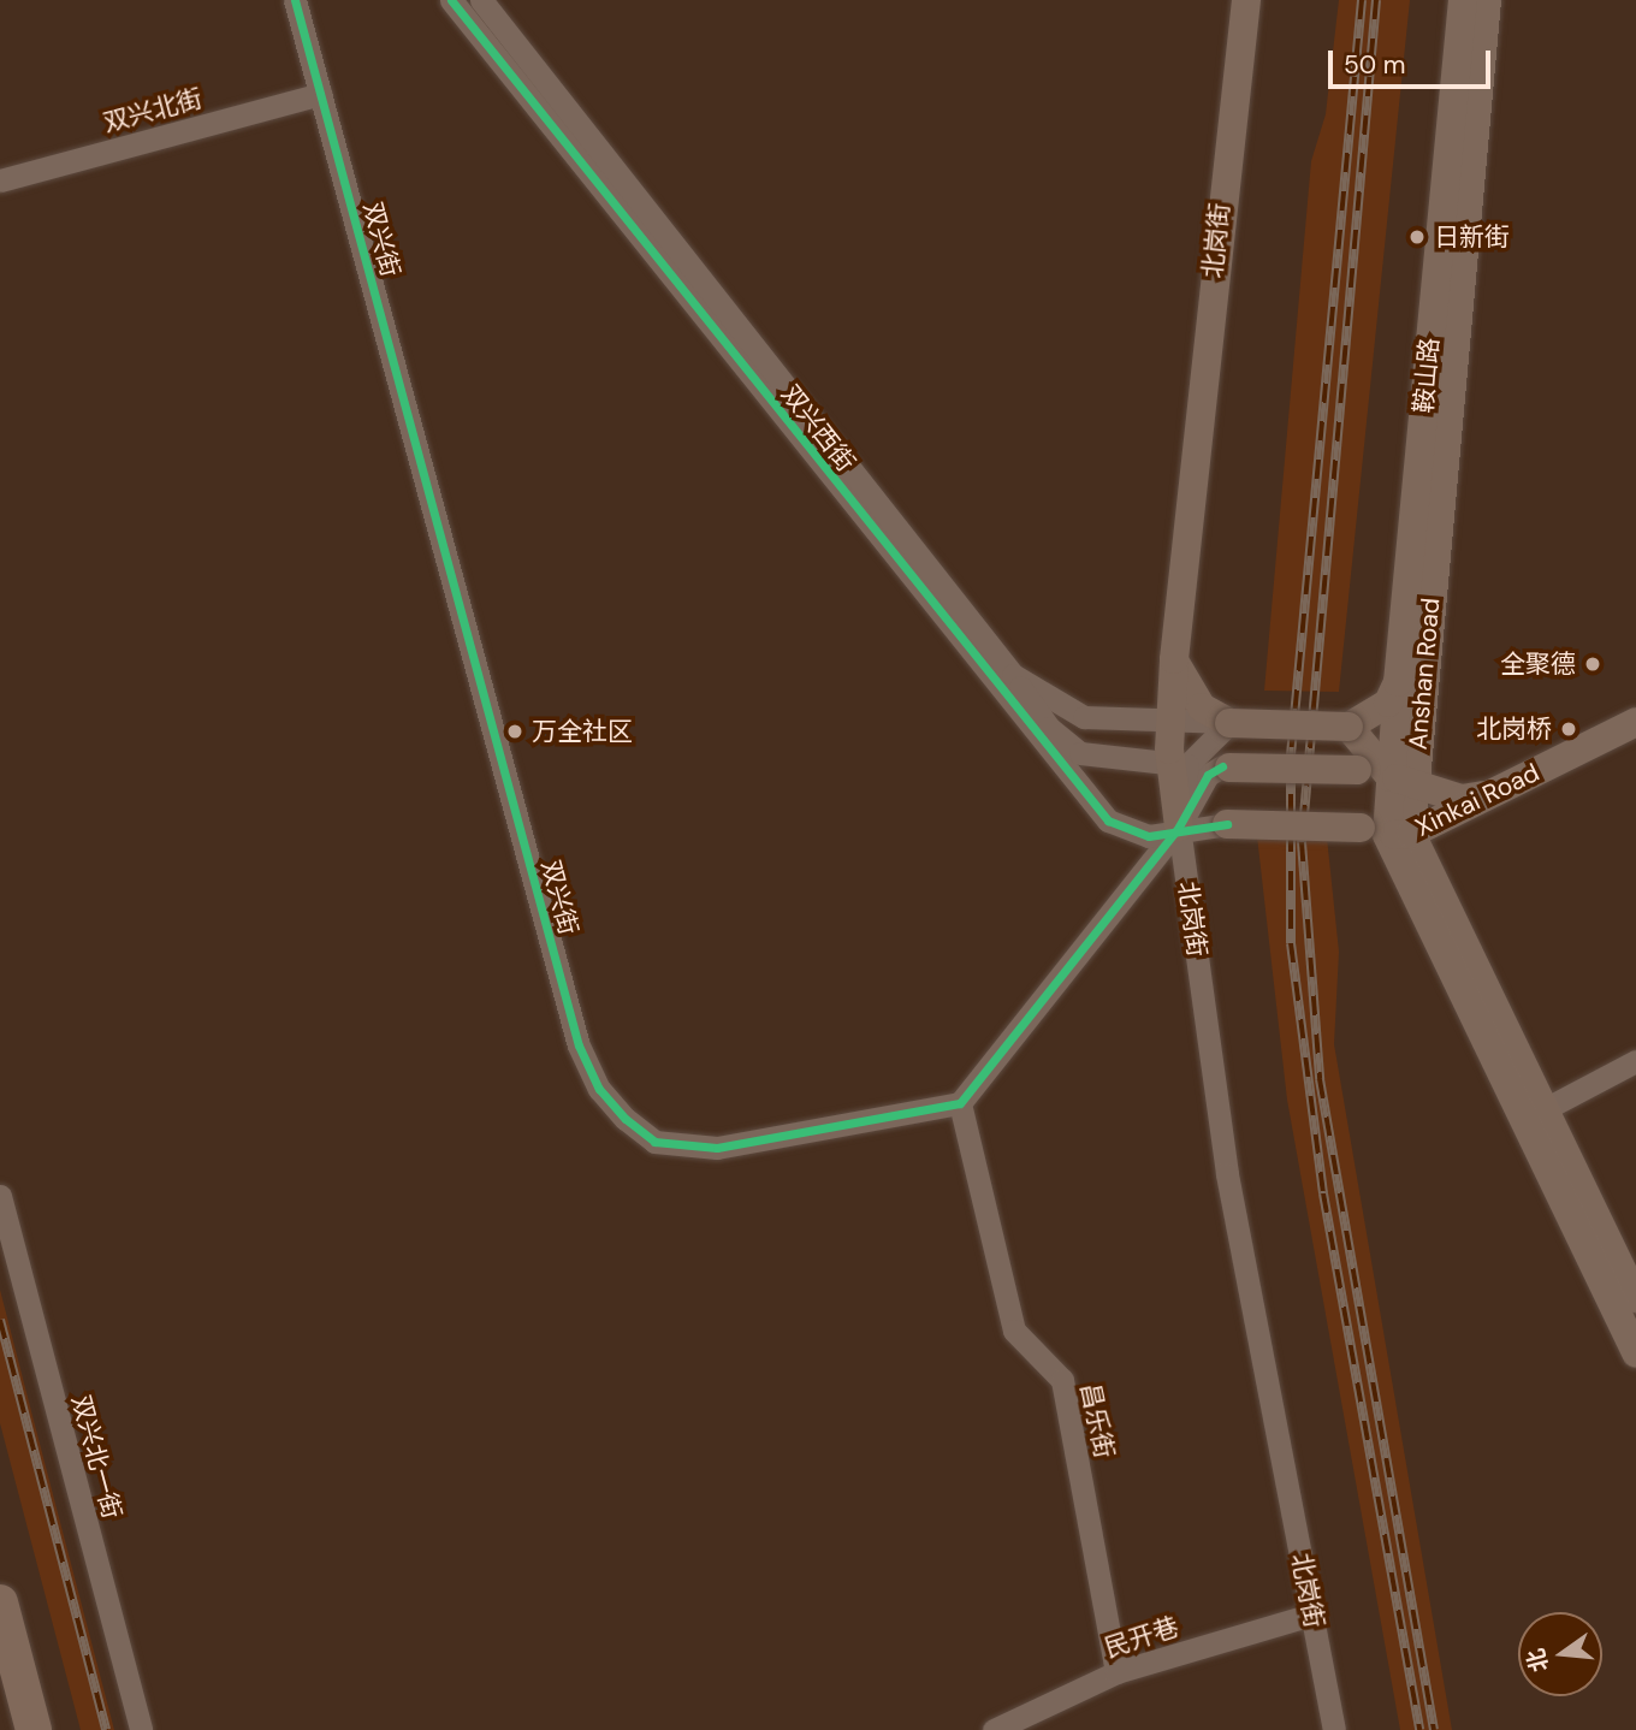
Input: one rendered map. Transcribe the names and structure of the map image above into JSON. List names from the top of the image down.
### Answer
{
  "streets": {
    "main road": [
      "北岗街",
      "鞍山路",
      "Anshan Road",
      "Xinkai Road"
    ],
    "street": [
      "双兴北街",
      "双兴街",
      "双兴西街",
      "昌乐街",
      "双兴北一街",
      "民开巷"
    ]
  },
  "crossings": [
    ["双兴北街", "双兴街"],
    ["双兴街", "昌乐街"],
    ["北岗街", "双兴西街"],
    ["北岗街", "民开巷"],
    ["鞍山路", "Anshan Road"],
    ["Anshan Road", "Xinkai Road"],
    ["昌乐街", "民开巷"]
  ],
  "places": [
    "日新街",
    "全聚德",
    "北岗桥",
    "万全社区"
  ],
  "scale_bar": "50 m",
  "north": "left"
}
